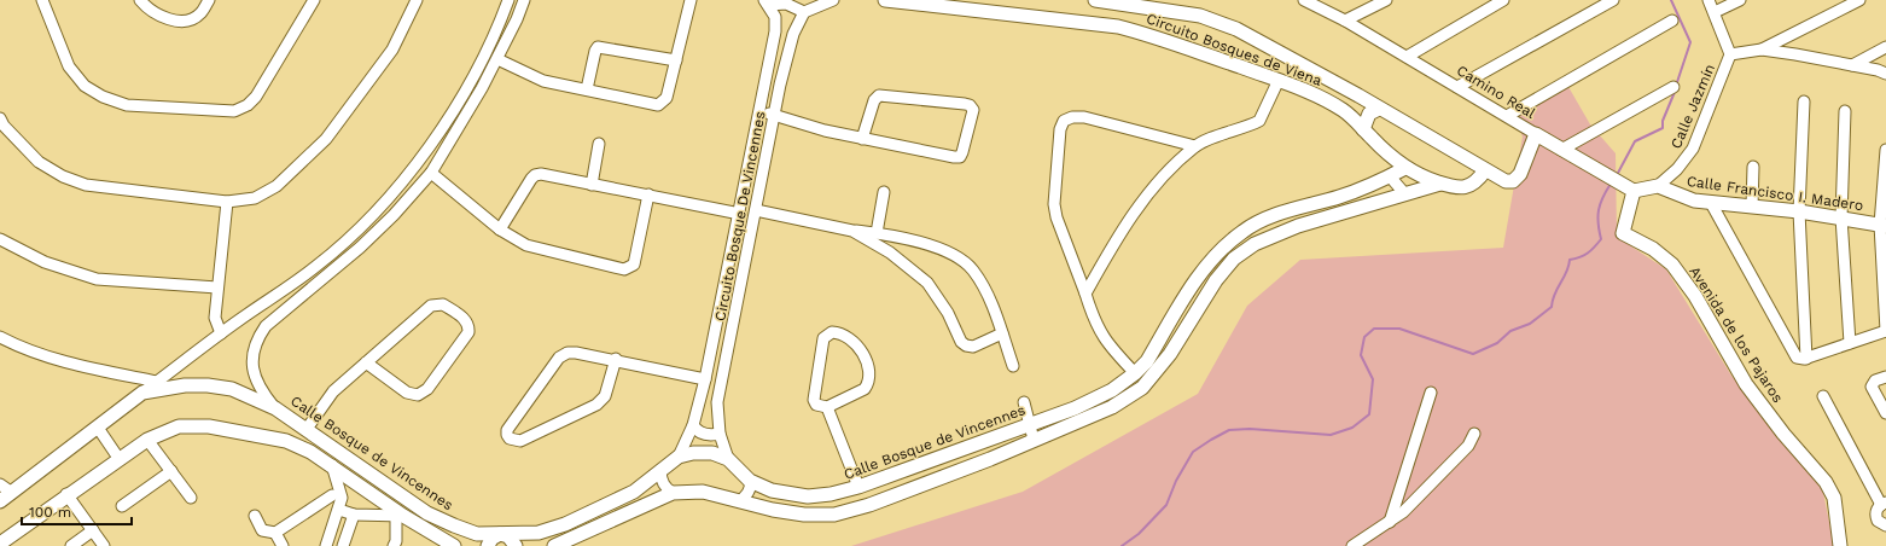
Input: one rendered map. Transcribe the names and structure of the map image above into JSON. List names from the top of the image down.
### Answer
{
  "streets": {
    "main road": [
      "Circuito Bosques de Viena",
      "Camino Real",
      "Calle Francisco I. Madero",
      "Avenida de los Pajaros",
      "Calle Bosque de Vincennes"
    ],
    "street": ["Calle Jazmín", "Circuito Bosque De Vincennes"]
  },
  "crossings": [
    ["Circuito Bosques de Viena", "Calle Bosque de Vincennes"],
    ["Camino Real", "Avenida de los Pajaros"],
    ["Calle Jazmín", "Calle Francisco I. Madero"],
    ["Circuito Bosque De Vincennes", "Calle Bosque de Vincennes"]
  ],
  "scale_bar": "100 m"
}
